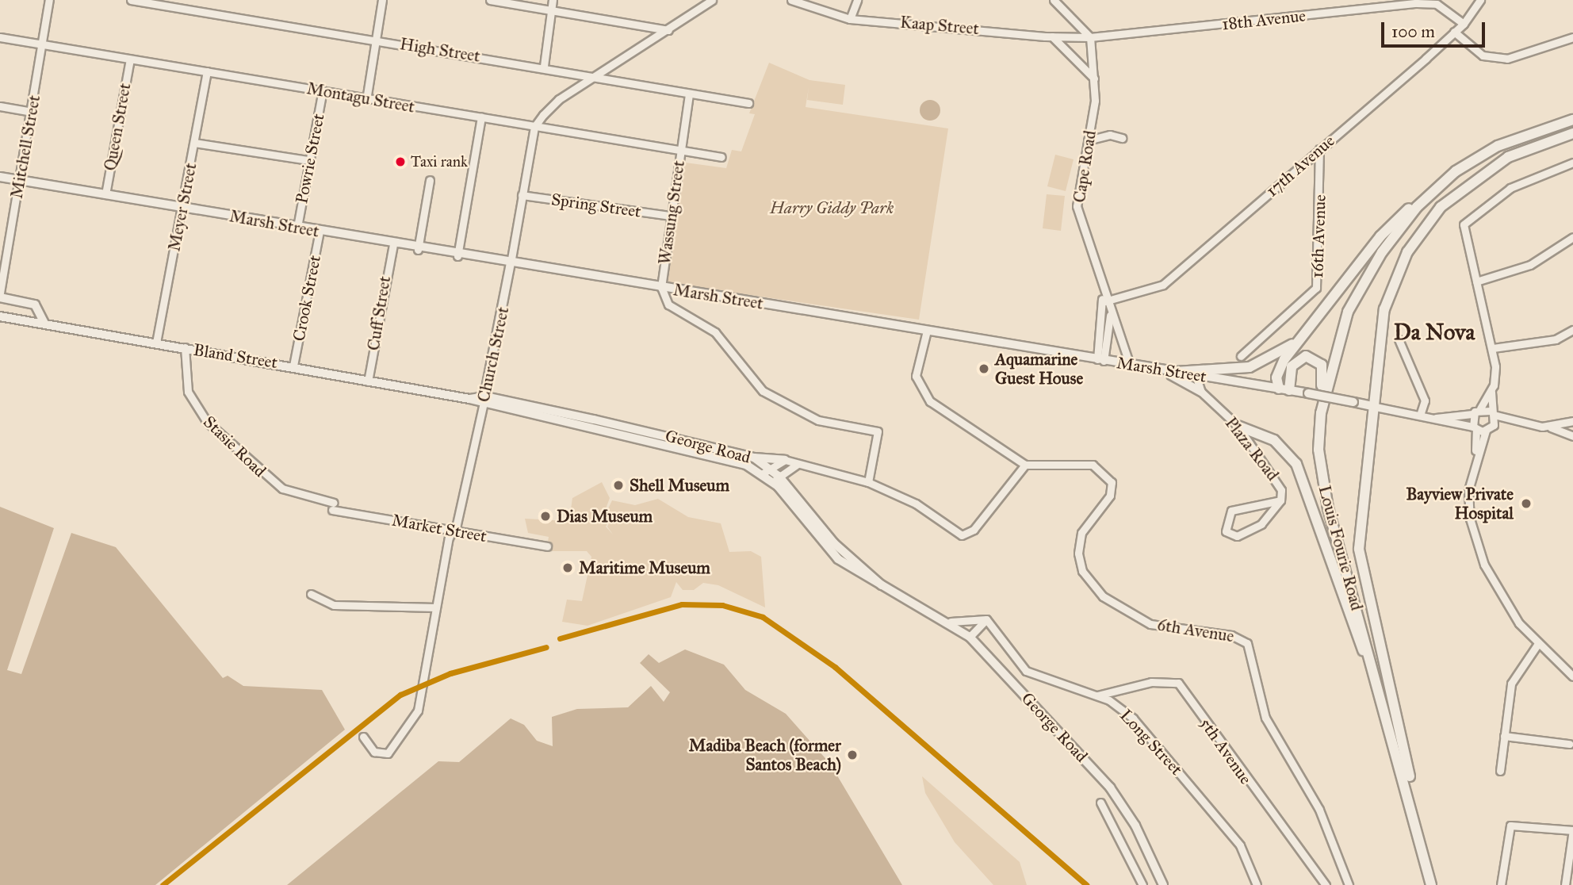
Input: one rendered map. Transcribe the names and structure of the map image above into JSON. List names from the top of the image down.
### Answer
{
  "streets": {
    "main road": ["Louis Fourie Road"],
    "street": [
      "18th Avenue",
      "Kaap Street",
      "High Street",
      "Montagu Street",
      "Queen Street",
      "Mitchell Street",
      "Powrie Street",
      "17th Avenue",
      "Cape Road",
      "Spring Street",
      "Meyer Street",
      "Wassung Street",
      "Marsh Street",
      "16th Avenue",
      "Crook Street",
      "Cuff Street",
      "Church Street",
      "Bland Street",
      "Stasie Road",
      "George Road",
      "Plaza Road",
      "Market Street",
      "6th Avenue",
      "Long Street",
      "5th Avenue"
    ]
  },
  "crossings": [
    ["18th Avenue", "Kaap Street"],
    ["18th Avenue", "17th Avenue"],
    ["18th Avenue", "Cape Road"],
    ["Kaap Street", "Cape Road"],
    ["High Street", "Wassung Street"],
    ["High Street", "Church Street"],
    ["Montagu Street", "Queen Street"],
    ["Montagu Street", "Mitchell Street"],
    ["Montagu Street", "Powrie Street"],
    ["Montagu Street", "Meyer Street"],
    ["Montagu Street", "Wassung Street"],
    ["Montagu Street", "Church Street"],
    ["Queen Street", "Marsh Street"],
    ["Mitchell Street", "Marsh Street"],
    ["Powrie Street", "Marsh Street"],
    ["17th Avenue", "Cape Road"],
    ["17th Avenue", "16th Avenue"],
    ["Cape Road", "Marsh Street"],
    ["Spring Street", "Wassung Street"],
    ["Spring Street", "Church Street"],
    ["Meyer Street", "Marsh Street"],
    ["Meyer Street", "Bland Street"],
    ["Wassung Street", "Marsh Street"],
    ["Marsh Street", "Crook Street"],
    ["Marsh Street", "Cuff Street"],
    ["Marsh Street", "Church Street"],
    ["Marsh Street", "Plaza Road"],
    ["Crook Street", "Bland Street"],
    ["Cuff Street", "Bland Street"],
    ["Church Street", "Bland Street"],
    ["Church Street", "George Road"],
    ["Church Street", "Market Street"],
    ["Bland Street", "Stasie Road"],
    ["Bland Street", "George Road"],
    ["Stasie Road", "Market Street"],
    ["Long Street", "5th Avenue"]
  ],
  "districts": ["Da Nova"],
  "parks": ["Harry Giddy Park"],
  "places": [
    "Taxi rank",
    "Aquamarine Guest House",
    "Shell Museum",
    "Bayview Private Hospital",
    "Dias Museum",
    "Maritime Museum",
    "Madiba Beach (former Santos Beach)"
  ],
  "scale_bar": "100 m"
}
